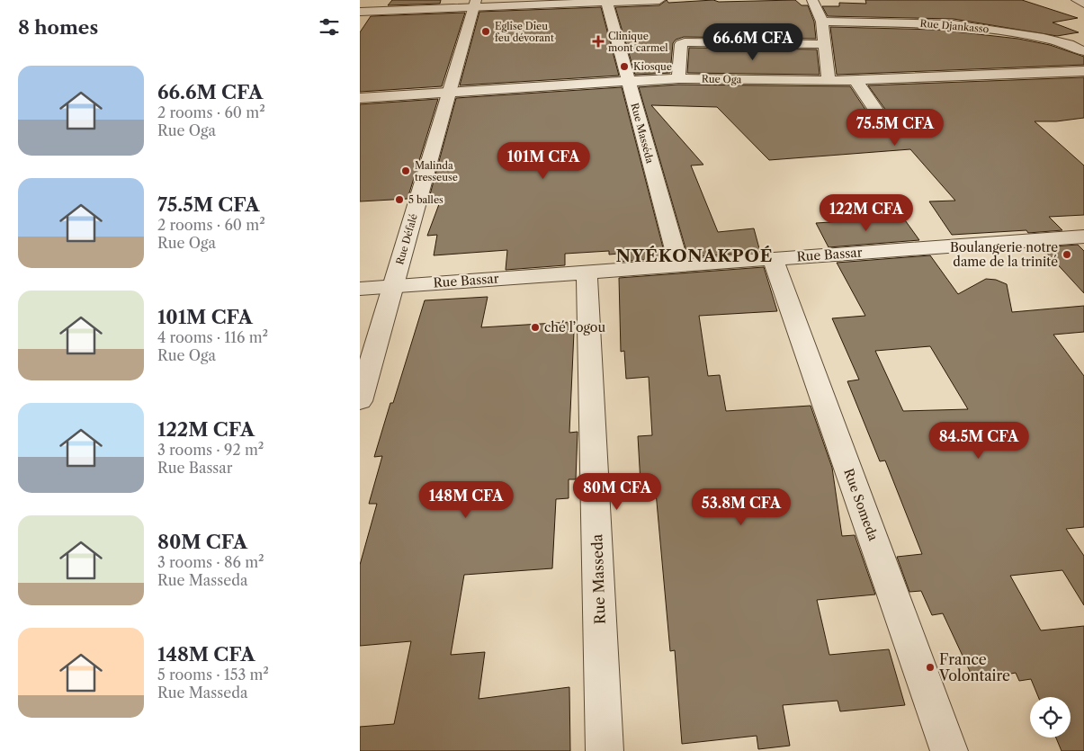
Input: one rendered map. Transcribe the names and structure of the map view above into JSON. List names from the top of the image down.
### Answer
{
  "streets": {
    "street": [
      "Rue Djankasso",
      "Rue Oga",
      "Rue Masséda",
      "Rue Défalé",
      "Rue Bassar",
      "Rue Someda",
      "Rue Masseda"
    ]
  },
  "crossings": [
    ["Rue Oga", "Rue Masséda"],
    ["Rue Oga", "Rue Défalé"],
    ["Rue Masséda", "Rue Bassar"],
    ["Rue Défalé", "Rue Bassar"],
    ["Rue Bassar", "Rue Someda"],
    ["Rue Bassar", "Rue Masseda"]
  ],
  "districts": ["NYÉKONAKPOÉ"],
  "places": {
    "other": [
      "Eglise Dieu feu dévorant",
      "Kiosque",
      "Malinda tresseuse",
      "5 balles",
      "Boulangerie notre dame de la trinité",
      "ché l’ogou",
      "France Volontaire"
    ],
    "health": ["Clinique mont carmel"]
  },
  "page": {
    "heading": "8 homes",
    "price": [
      "66.6M CFA",
      "75.5M CFA",
      "101M CFA",
      "122M CFA",
      "84.5M CFA",
      "80M CFA",
      "148M CFA",
      "53.8M CFA"
    ],
    "list": [
      {
        "name": "66.6M CFA",
        "note": "2 rooms · 60 m² · Rue Oga"
      },
      {
        "name": "75.5M CFA",
        "note": "2 rooms · 60 m² · Rue Oga"
      },
      {
        "name": "101M CFA",
        "note": "4 rooms · 116 m² · Rue Oga"
      },
      {
        "name": "122M CFA",
        "note": "3 rooms · 92 m² · Rue Bassar"
      },
      {
        "name": "80M CFA",
        "note": "3 rooms · 86 m² · Rue Masseda"
      },
      {
        "name": "148M CFA",
        "note": "5 rooms · 153 m² · Rue Masseda"
      }
    ]
  }
}
